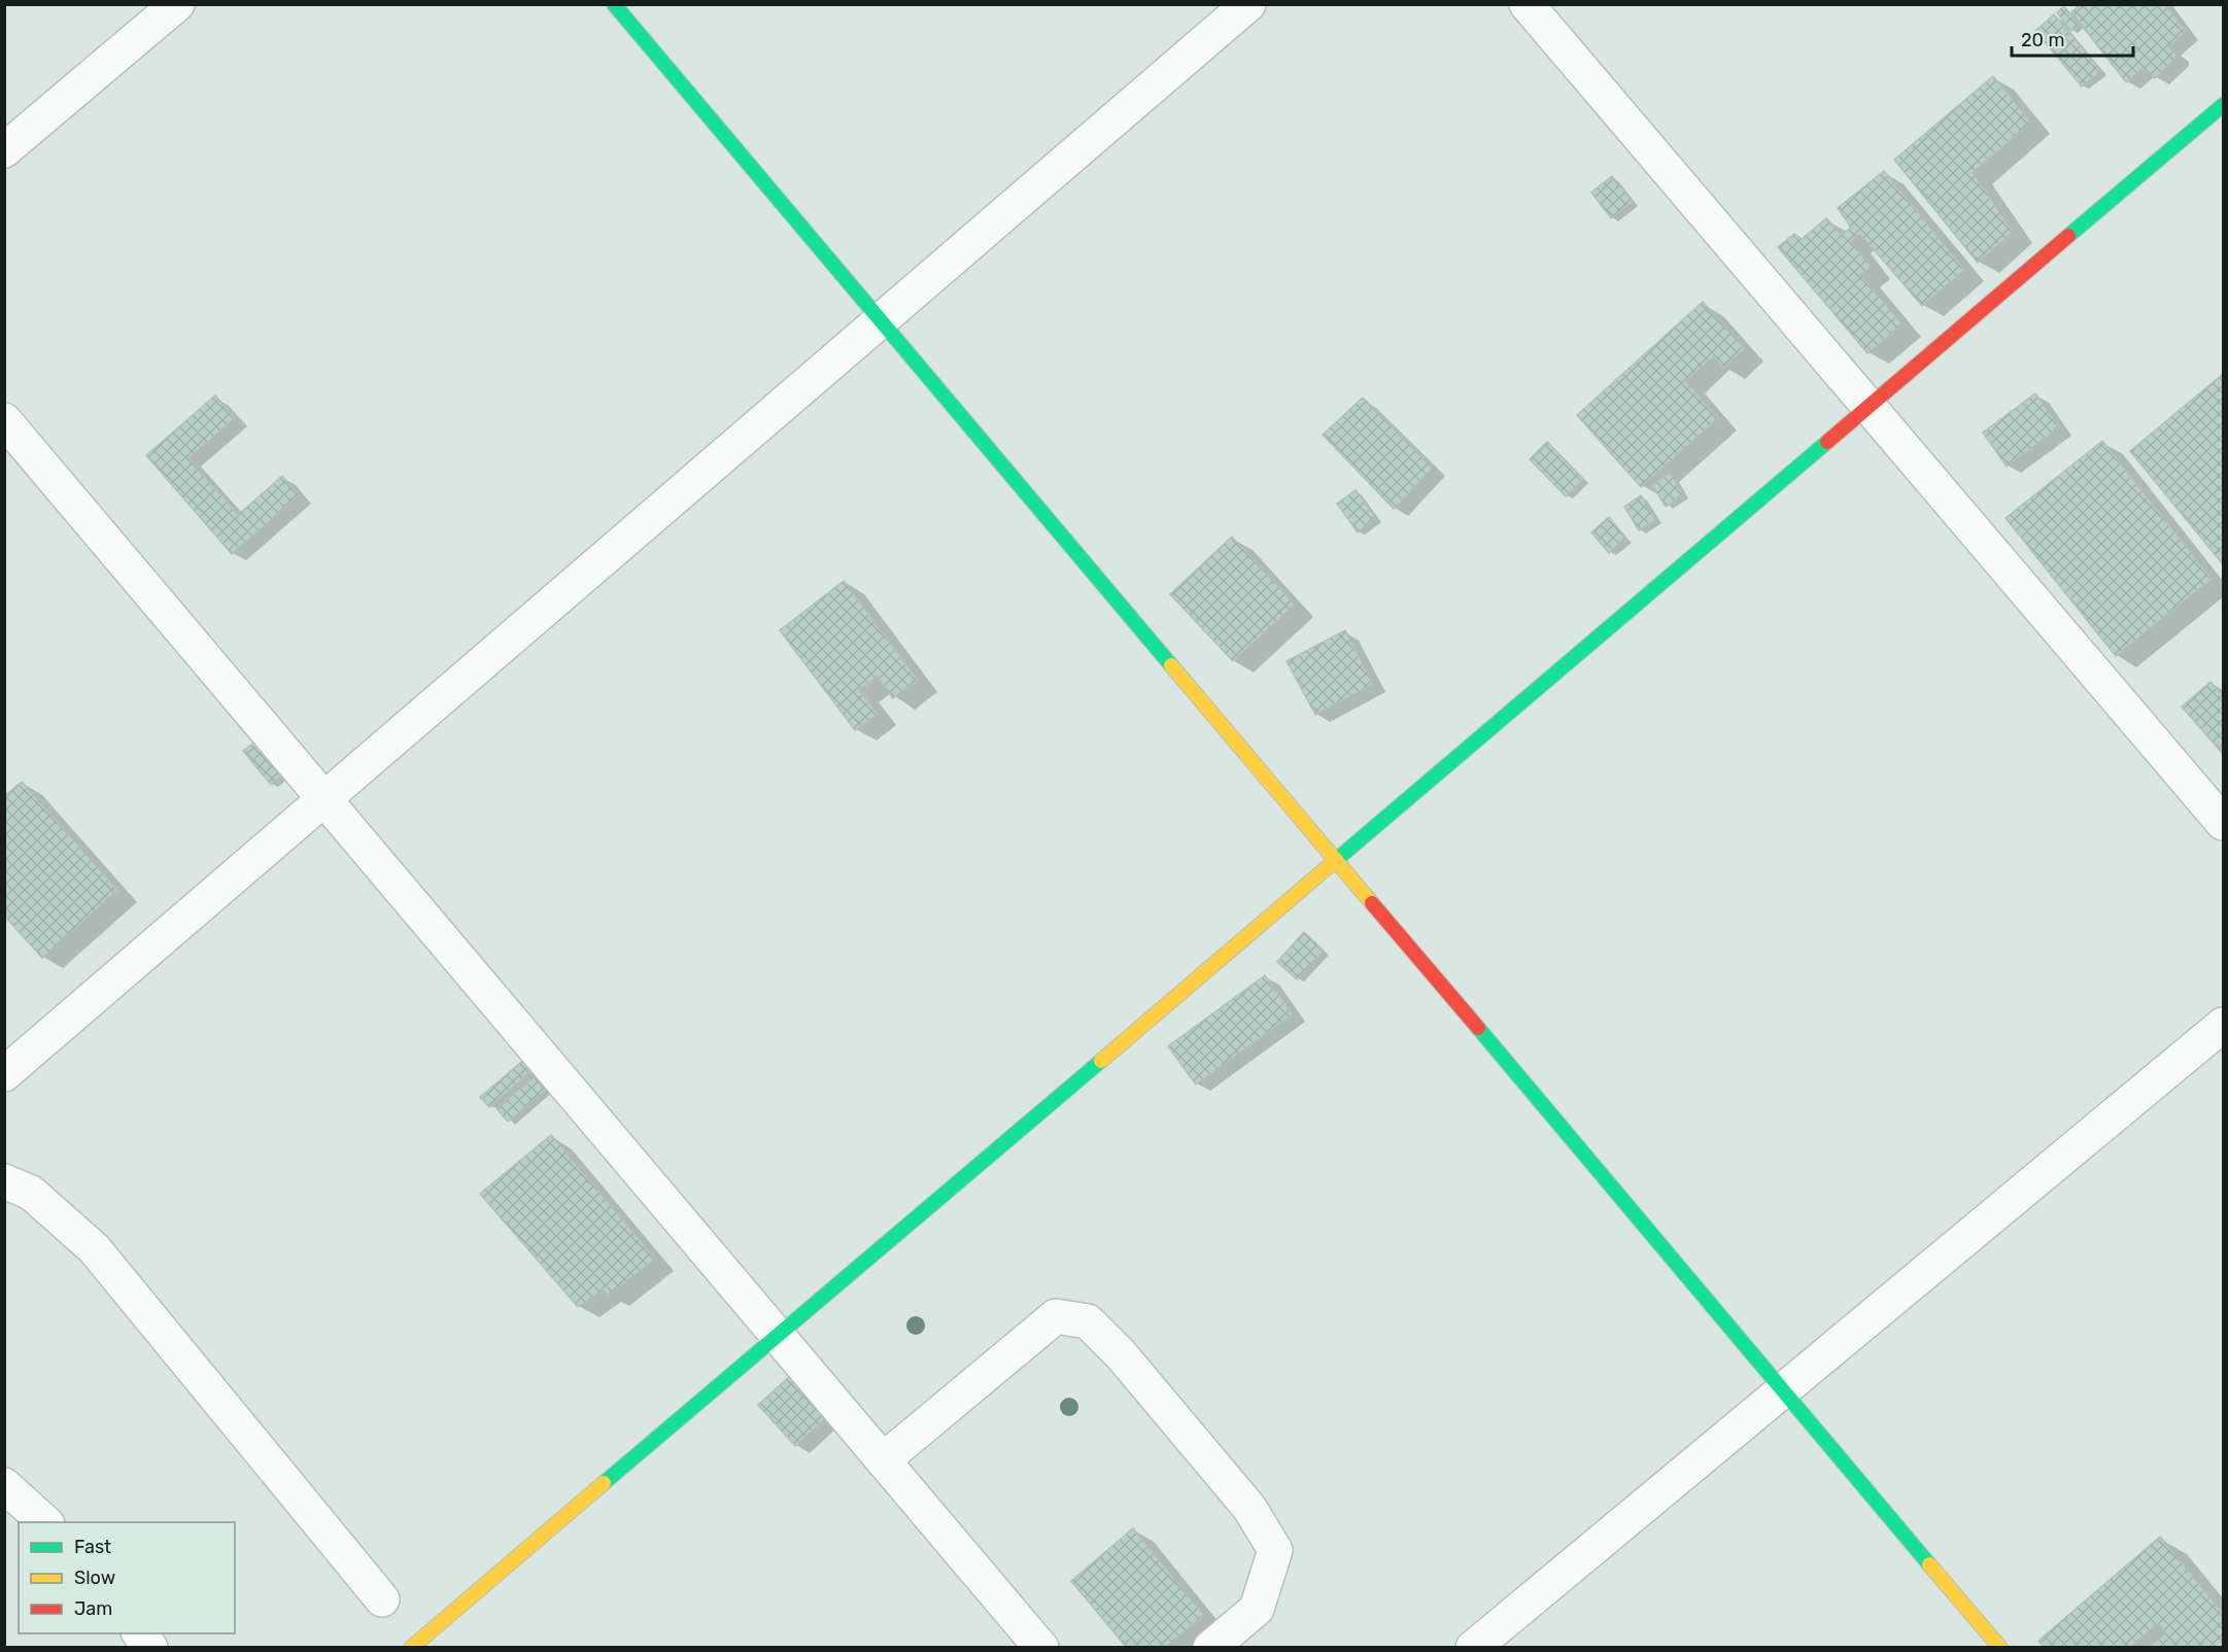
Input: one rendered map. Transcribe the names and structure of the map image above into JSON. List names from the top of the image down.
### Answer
{
  "legend": ["Fast", "Slow", "Jam"],
  "scale_bar": "20 m"
}
